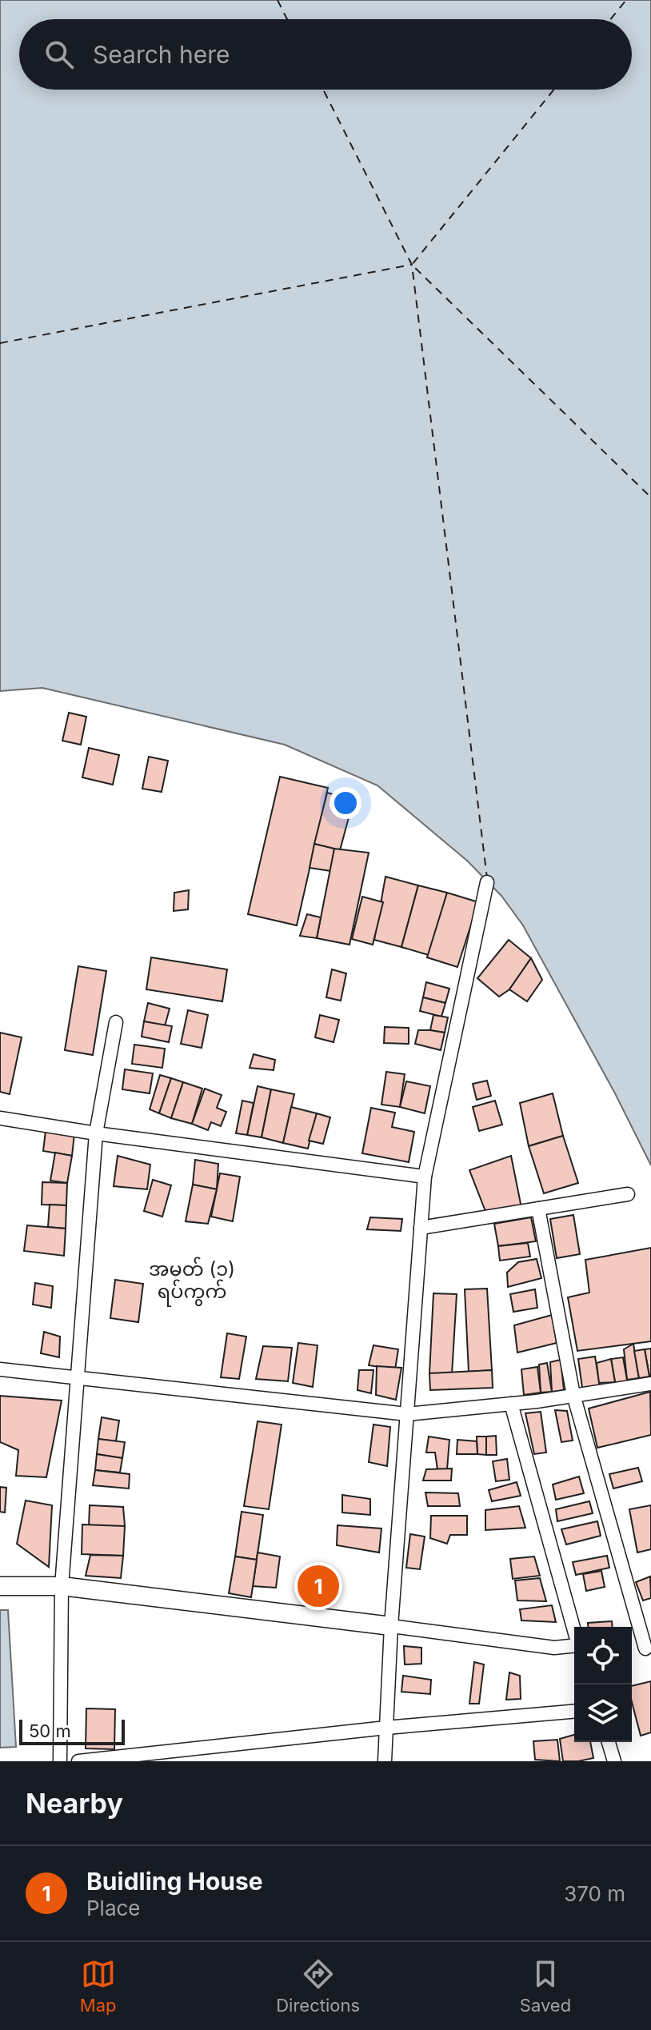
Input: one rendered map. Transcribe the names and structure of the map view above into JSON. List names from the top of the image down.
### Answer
{
  "districts": ["အမှတ် (၁) ရပ်ကွက်"],
  "scale_bar": "50 m",
  "page": {
    "search": "Search here",
    "pins": "1",
    "scale": "50 m",
    "heading": "Nearby",
    "list": [
      {
        "mark": "1",
        "name": "Buidling House",
        "note": "Place",
        "value": "370 m"
      }
    ],
    "nav": ["Map", "Directions", "Saved"]
  }
}
